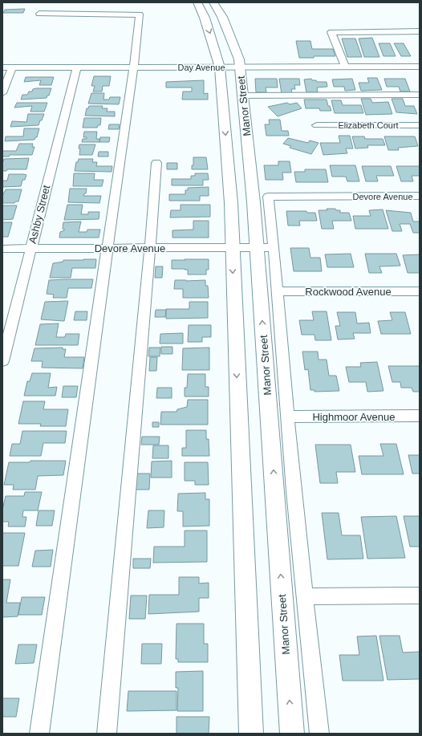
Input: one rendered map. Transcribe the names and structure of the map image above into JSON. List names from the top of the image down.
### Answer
{
  "streets": {
    "main road": ["Manor Street"],
    "street": [
      "Day Avenue",
      "Elizabeth Court",
      "Devore Avenue",
      "Ashby Street",
      "Rockwood Avenue",
      "Highmoor Avenue"
    ]
  },
  "crossings": [
    ["Day Avenue", "Manor Street"],
    ["Day Avenue", "Ashby Street"],
    ["Manor Street", "Devore Avenue"],
    ["Devore Avenue", "Ashby Street"]
  ]
}
